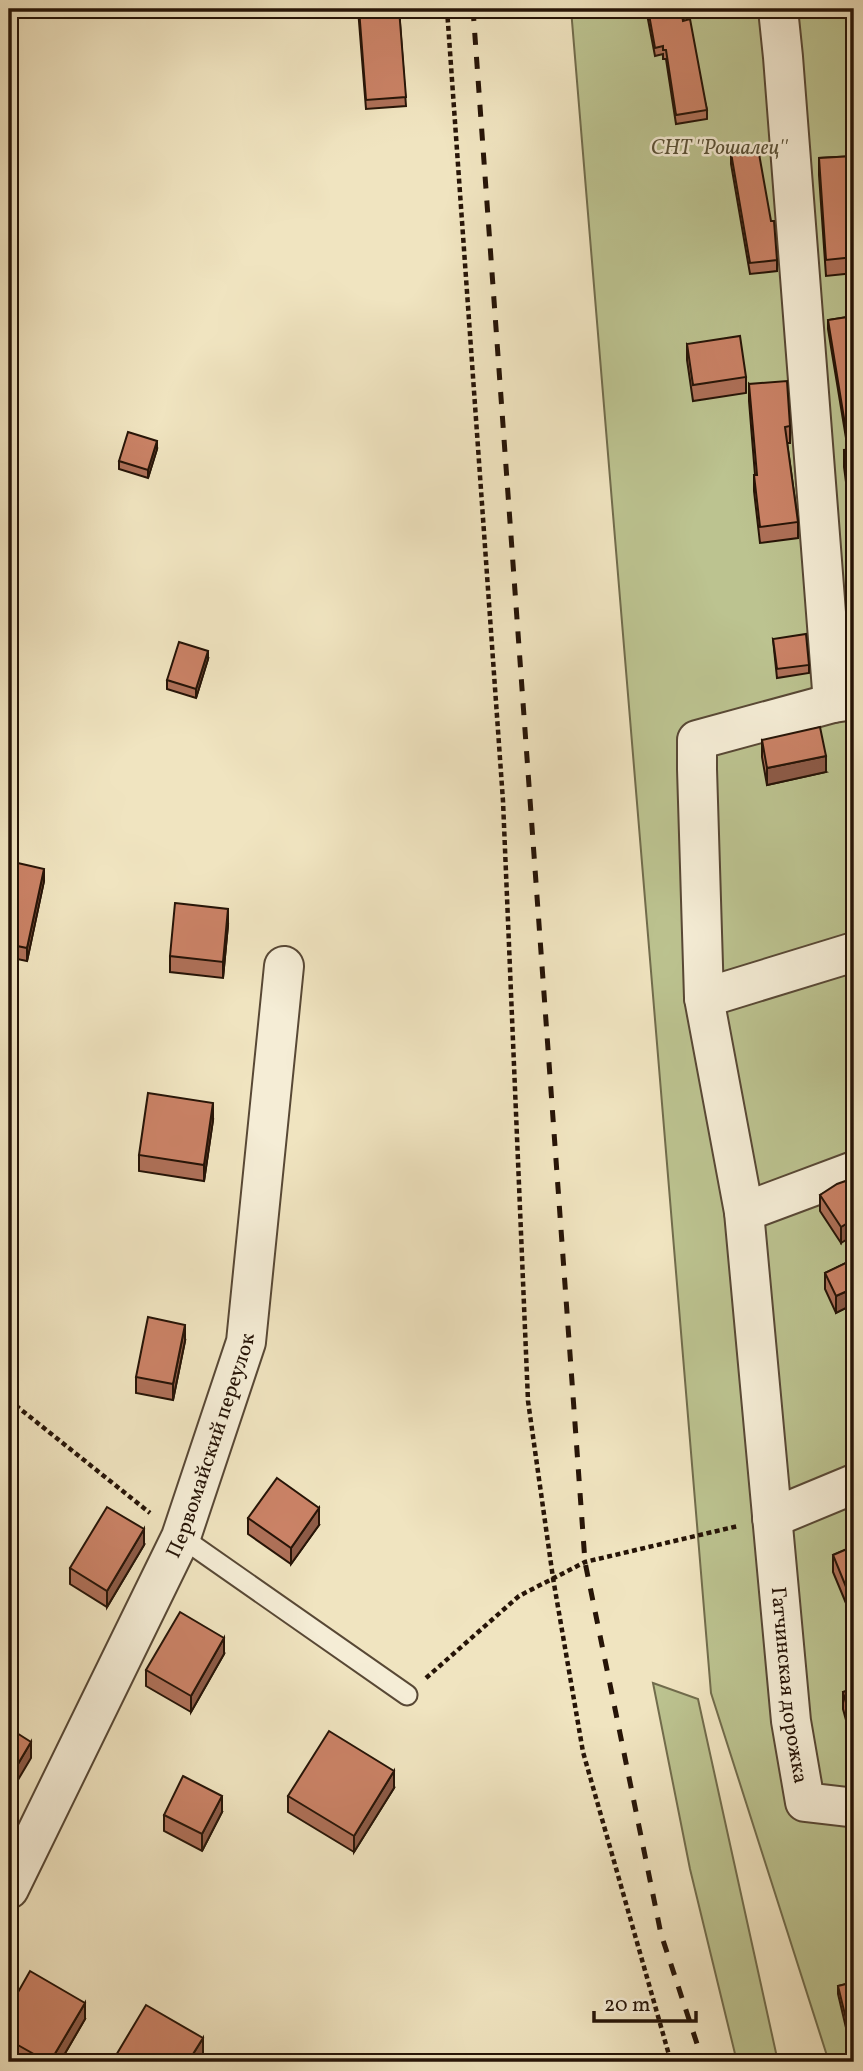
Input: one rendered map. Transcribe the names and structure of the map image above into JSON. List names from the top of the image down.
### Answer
{
  "streets": {
    "street": ["Первомайский переулок", "Гатчинская дорожка"]
  },
  "parks": ["СНТ ''Рошалец''"],
  "scale_bar": "20 m"
}
